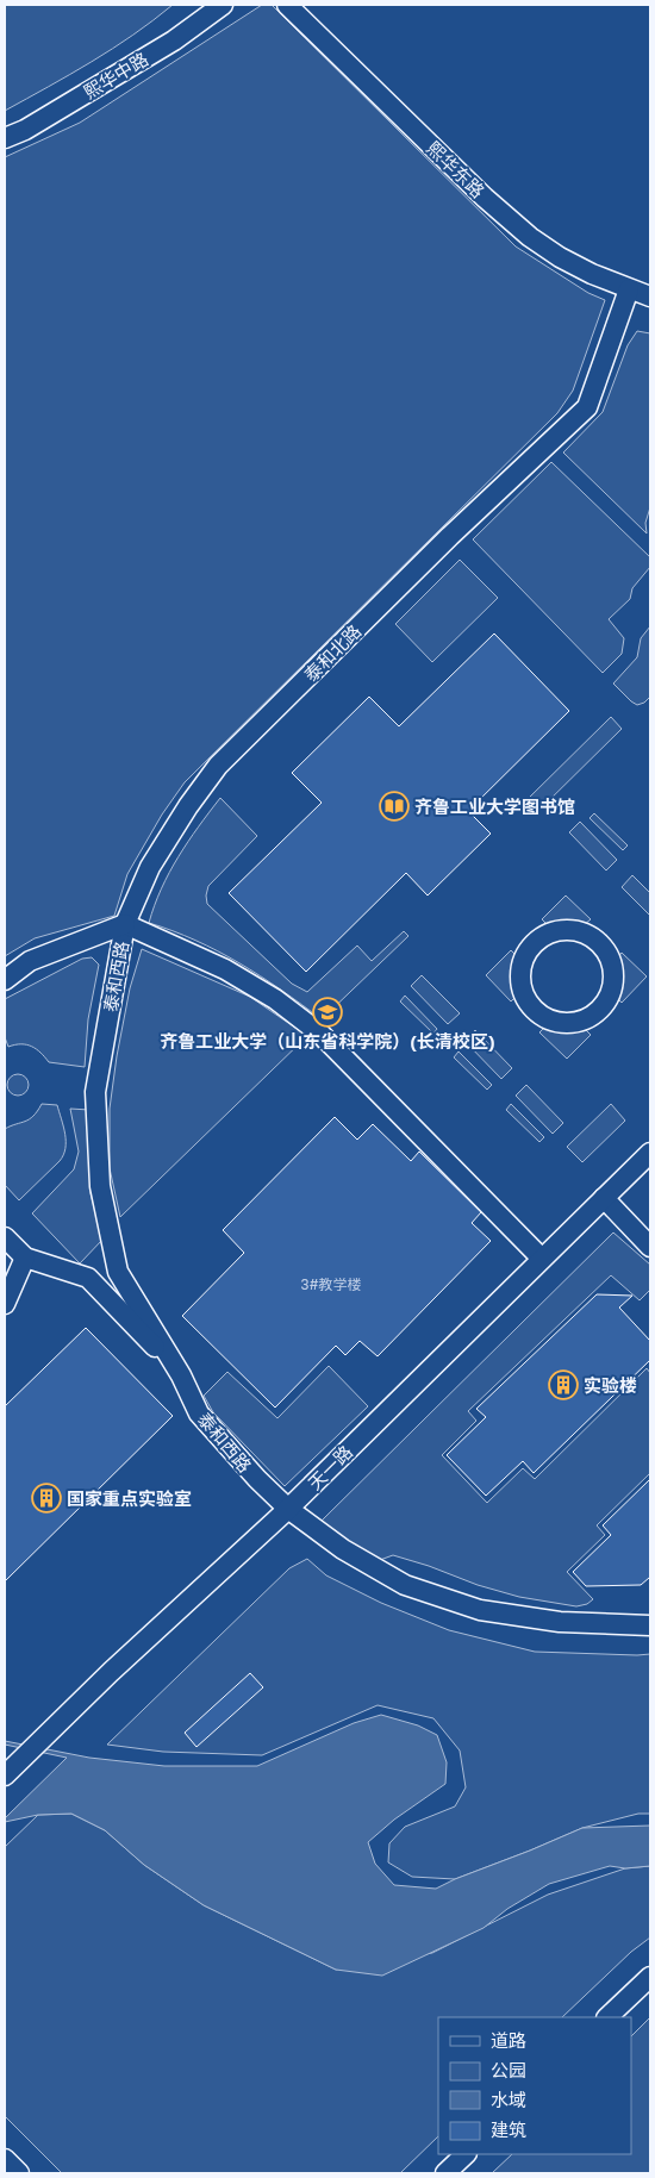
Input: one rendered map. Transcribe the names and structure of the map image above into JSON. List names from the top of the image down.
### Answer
{
  "streets": {
    "street": [
      "熙华中路",
      "熙华东路",
      "泰和北路",
      "泰和西路",
      "天一路"
    ]
  },
  "crossings": [
    ["熙华东路", "泰和北路"],
    ["泰和北路", "泰和西路"],
    ["泰和西路", "天一路"]
  ],
  "places": {
    "library": ["齐鲁工业大学图书馆"],
    "school or university": ["齐鲁工业大学（山东省科学院）(长清校区)"],
    "building": ["实验楼", "国家重点实验室"]
  },
  "house_numbers": ["3#教学楼"],
  "legend": [
    "道路",
    "公园",
    "水域",
    "建筑"
  ]
}
